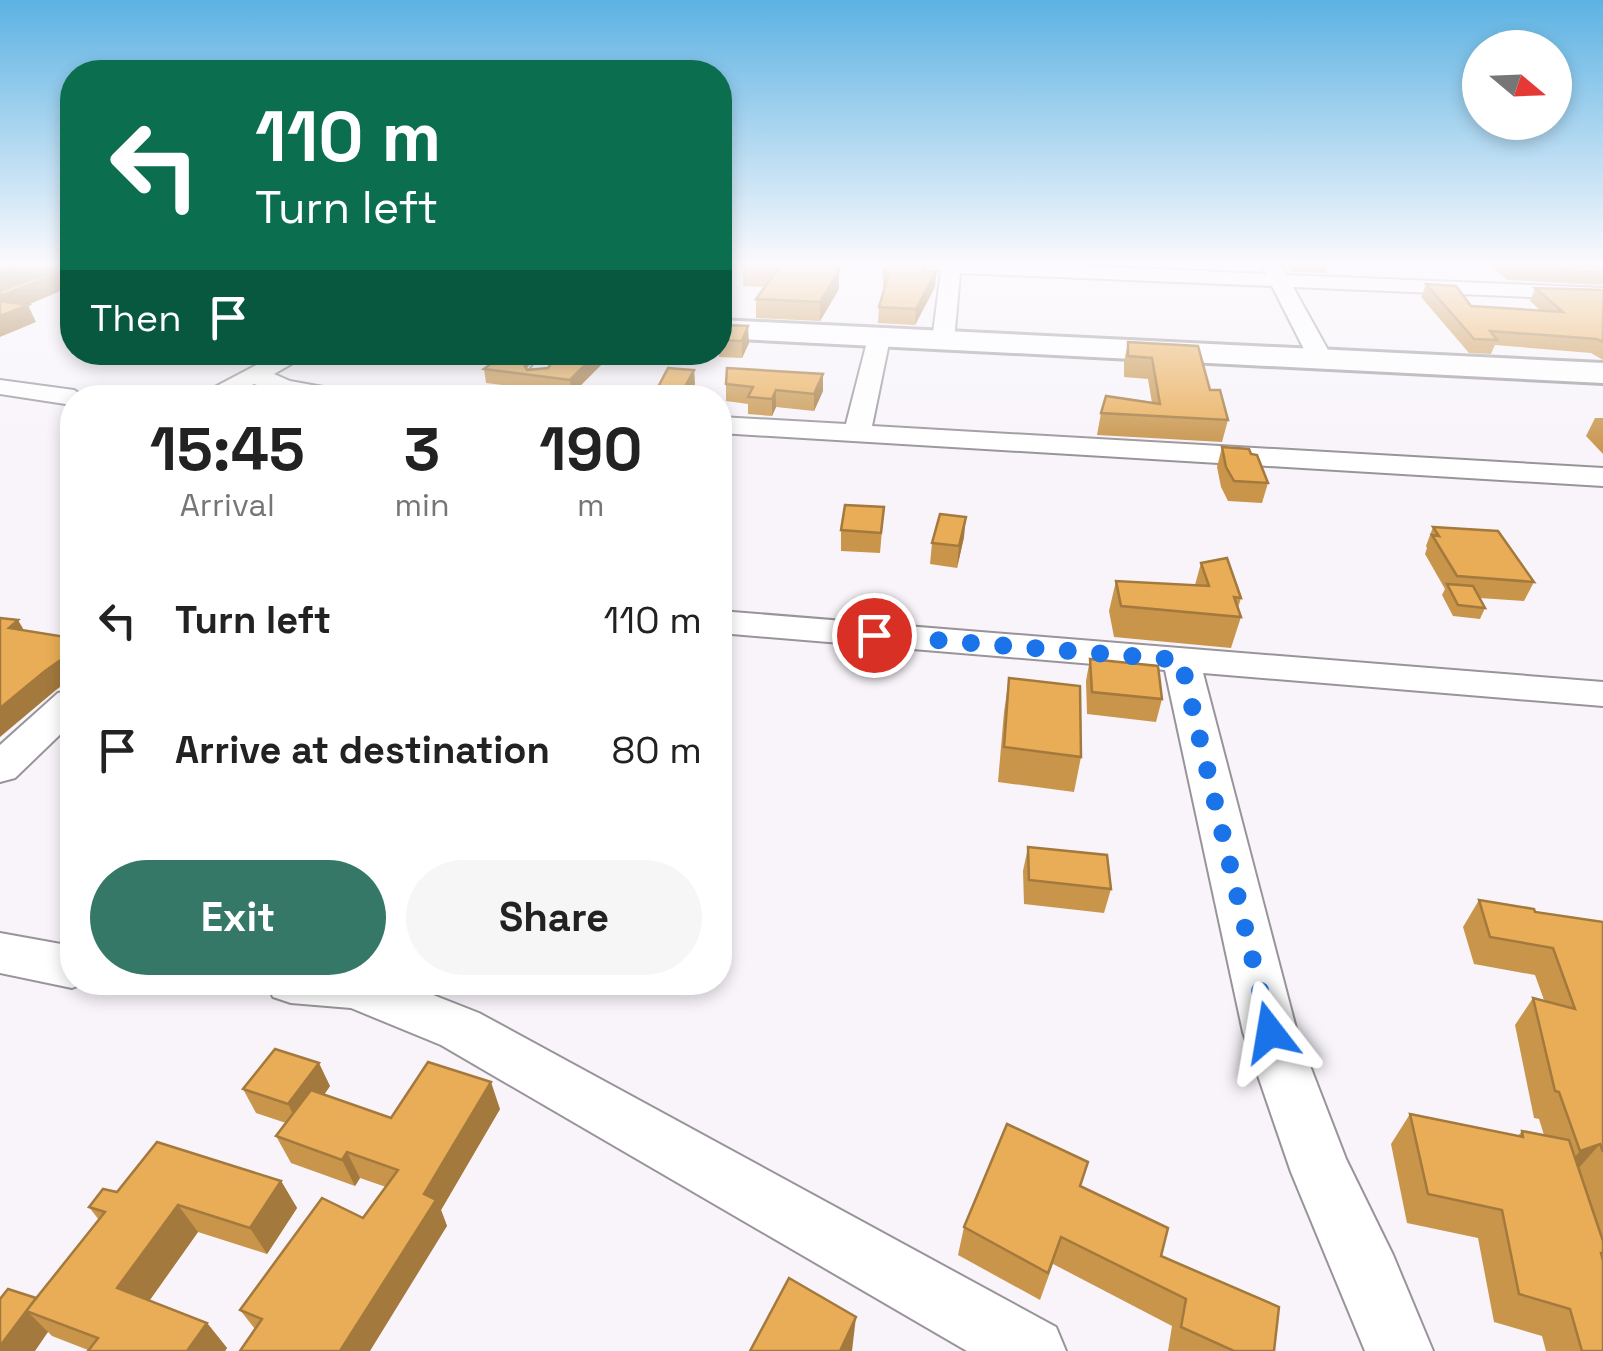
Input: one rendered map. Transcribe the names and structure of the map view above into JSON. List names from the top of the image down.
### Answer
{
  "north": "right",
  "page": {
    "turn": ["110 m", "Turn left"],
    "then": "Then",
    "eta": [
      "15:45",
      "Arrival",
      "3",
      "min",
      "190",
      "m"
    ],
    "list": [
      {
        "name": "Turn left",
        "value": "110 m"
      },
      {
        "name": "Arrive at destination",
        "value": "80 m"
      }
    ],
    "buttons": ["Exit", "Share"]
  }
}
